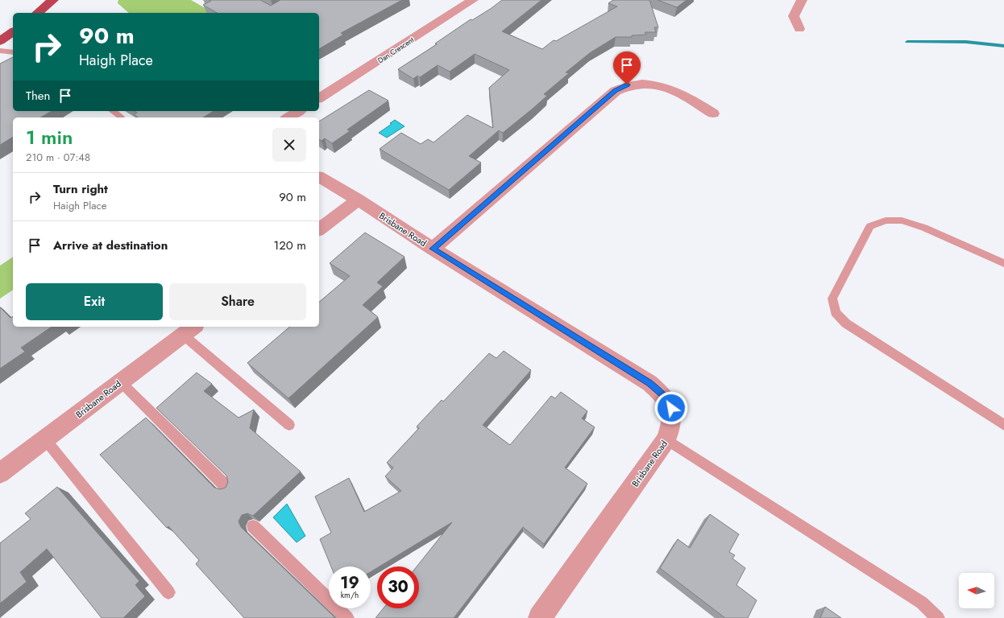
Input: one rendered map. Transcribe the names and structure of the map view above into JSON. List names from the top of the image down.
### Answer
{
  "streets": {
    "street": ["Dan Crescent", "Brisbane Road"]
  },
  "north": "left",
  "page": {
    "turn": ["90 m", "Haigh Place"],
    "then": "Then",
    "heading": ["1 min", "210 m · 07:48"],
    "list": [
      {
        "name": "Turn right",
        "note": "Haigh Place",
        "value": "90 m"
      },
      {
        "name": "Arrive at destination",
        "value": "120 m"
      }
    ],
    "buttons": ["Exit", "Share"],
    "speed": "19 km/h",
    "limit": "30"
  }
}
